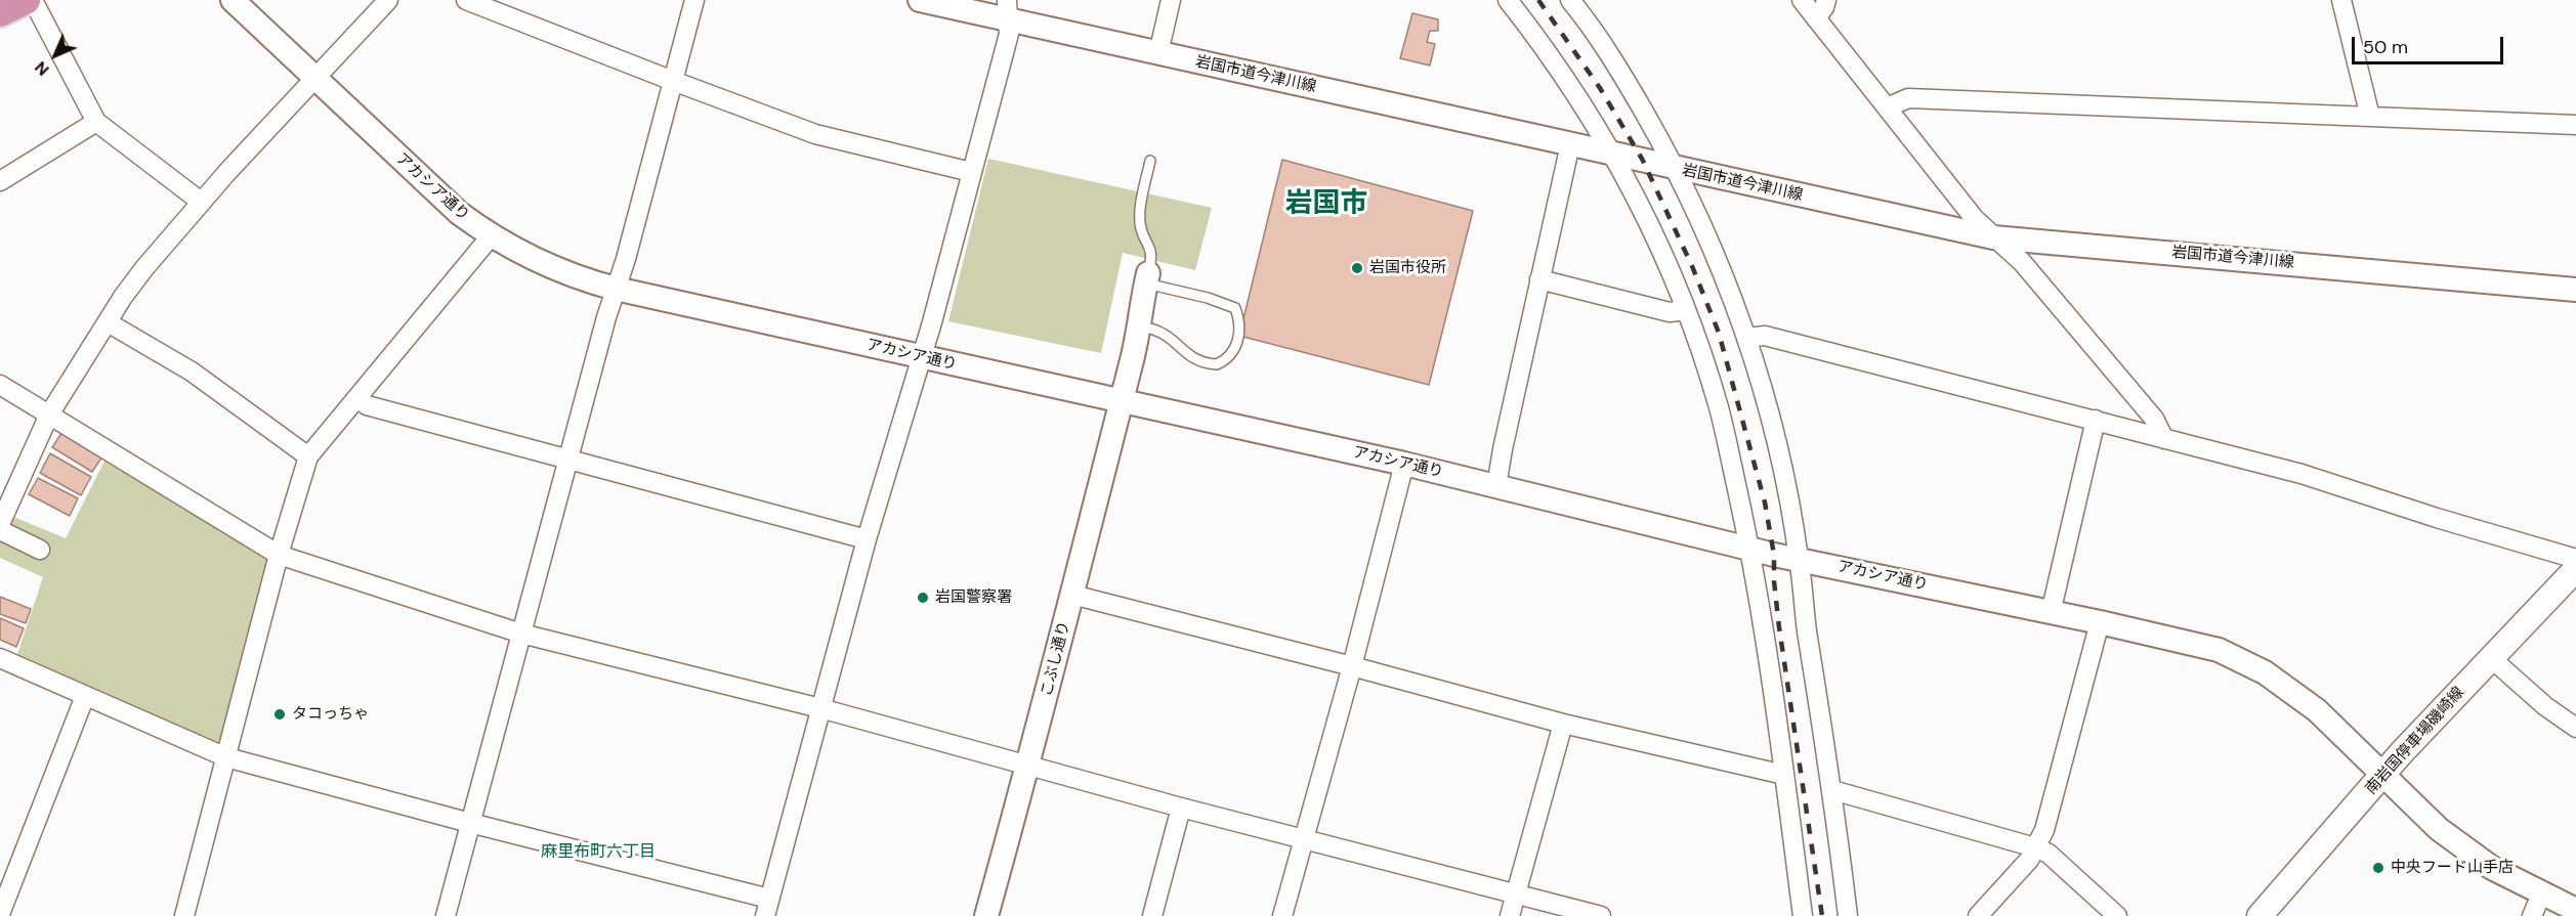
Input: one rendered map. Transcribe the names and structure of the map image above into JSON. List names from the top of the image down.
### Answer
{
  "streets": {
    "main road": ["南岩国停車場磯崎線"],
    "street": ["岩国市道今津川線", "アカシア通り", "こぶし通り"]
  },
  "crossings": [
    ["アカシア通り", "こぶし通り"],
    ["アカシア通り", "南岩国停車場磯崎線"]
  ],
  "districts": ["岩国市", "麻里布町六丁目"],
  "places": [
    "岩国市役所",
    "岩国警察署",
    "タコっちゃ",
    "中央フード山手店"
  ],
  "scale_bar": "50 m",
  "north": "bottom left"
}
